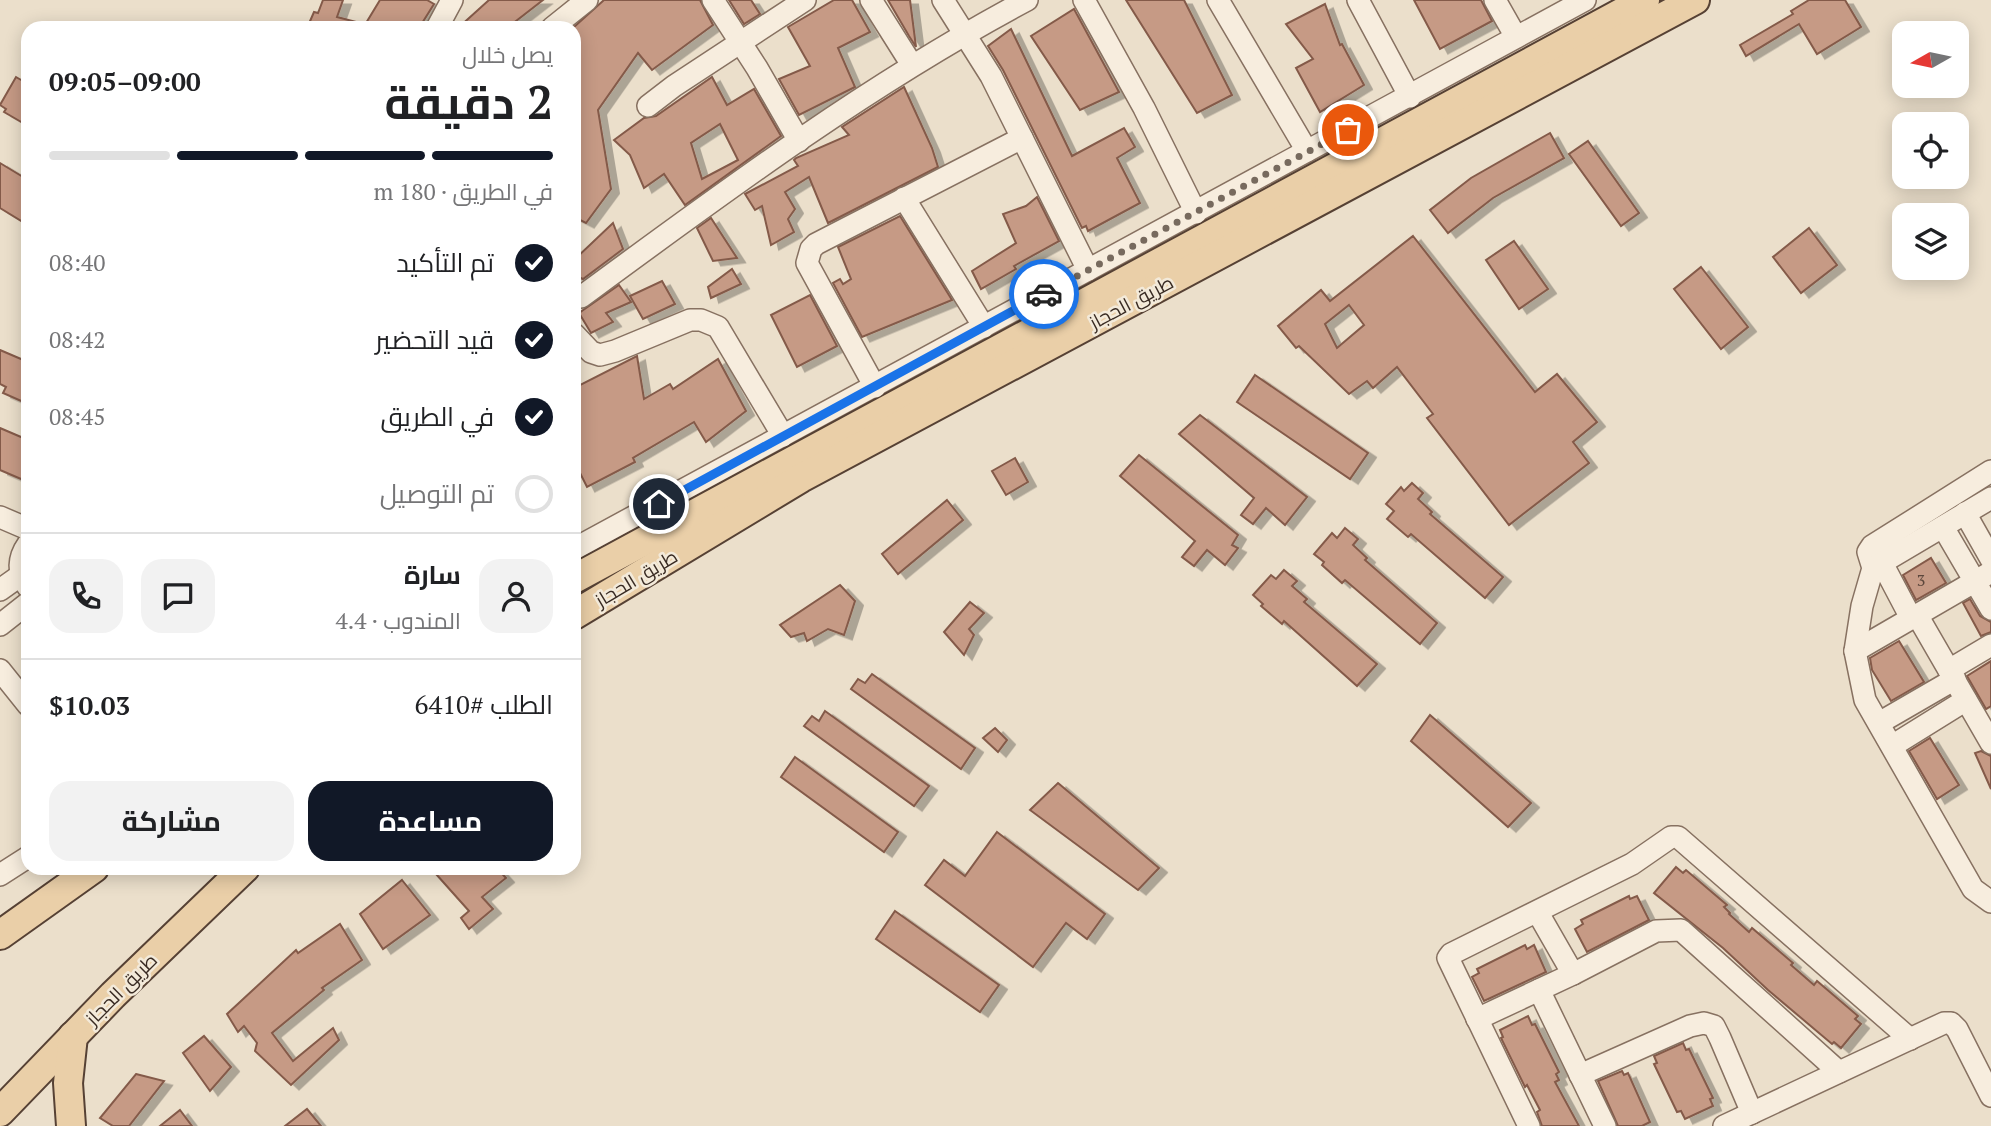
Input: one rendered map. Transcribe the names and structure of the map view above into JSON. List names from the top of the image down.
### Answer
{
  "streets": {
    "main road": ["طريق الحجاز"]
  },
  "house_numbers": ["3"],
  "north": "left",
  "page": {
    "heading": ["2 دقيقة", "يصل خلال", "09:00–09:05"],
    "panel": [
      "سارة",
      "المندوب · 4.4",
      "الطلب #6410",
      "$10.03"
    ],
    "bar": "في الطريق · 180 m",
    "list": [
      ["تم التأكيد", "08:40"],
      ["قيد التحضير", "08:42"],
      ["في الطريق", "08:45"],
      "تم التوصيل"
    ],
    "buttons": ["مساعدة", "مشاركة"]
  }
}
